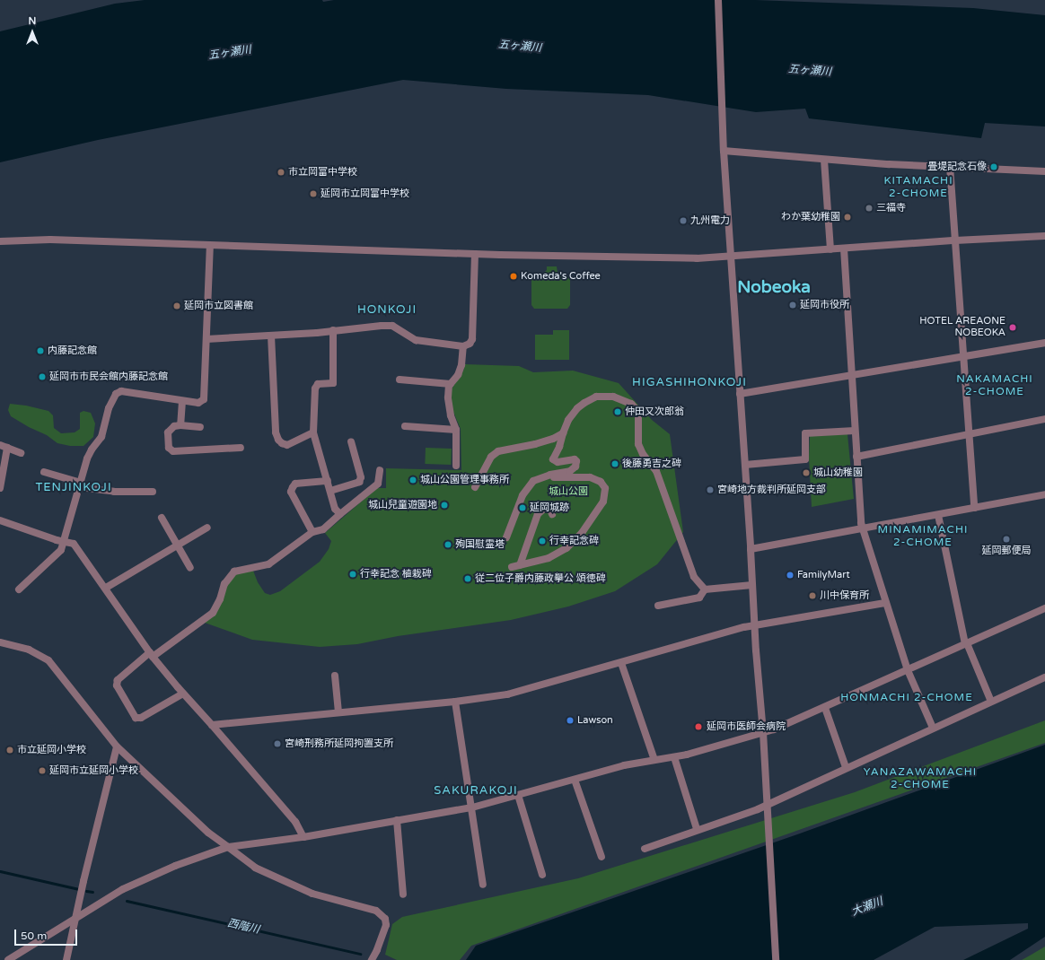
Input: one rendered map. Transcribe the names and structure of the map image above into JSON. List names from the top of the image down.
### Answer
{
  "districts": [
    "KITAMACHI 2-CHOME",
    "Nobeoka",
    "HONKOJI",
    "NAKAMACHI 2-CHOME",
    "HIGASHIHONKOJI",
    "TENJINKOJI",
    "MINAMIMACHI 2-CHOME",
    "HONMACHI 2-CHOME",
    "YANAZAWAMACHI 2-CHOME",
    "SAKURAKOJI"
  ],
  "water": ["五ヶ瀬川", "大瀬川", "西階川"],
  "parks": ["城山公園"],
  "places": [
    "畳堤記念石像",
    "市立岡富中学校",
    "延岡市立岡富中学校",
    "三福寺",
    "わか葉幼稚園",
    "九州電力",
    "Komeda's Coffee",
    "延岡市役所",
    "延岡市立図書館",
    "HOTEL AREAONE NOBEOKA",
    "内藤記念館",
    "延岡市市民会館内藤記念館",
    "仲田又次郎翁",
    "後藤勇吉之碑",
    "城山幼稚園",
    "城山公園管理事務所",
    "宮崎地方裁判所延岡支部",
    "城山兒童遊園地",
    "延岡城跡",
    "延岡郵便局",
    "行幸記念碑",
    "殉国慰霊塔",
    "行幸記念 植栽碑",
    "FamilyMart",
    "従二位子爵内藤政擧公 頌徳碑",
    "川中保育所",
    "Lawson",
    "延岡市医師会病院",
    "宮崎刑務所延岡拘置支所",
    "市立延岡小学校",
    "延岡市立延岡小学校"
  ],
  "scale_bar": "50 m",
  "north": "top"
}
